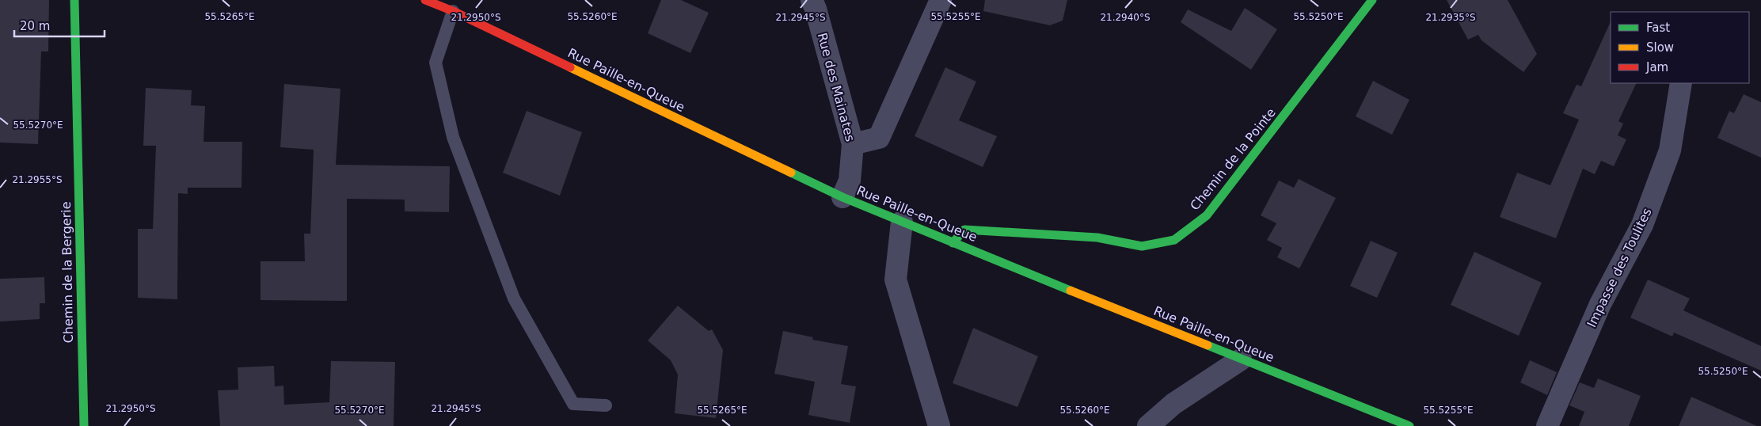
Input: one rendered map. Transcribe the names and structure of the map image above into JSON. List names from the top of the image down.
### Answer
{
  "streets": {
    "main road": ["Rue Paille-en-Queue", "Chemin de la Pointe", "Chemin de la Bergerie"],
    "street": ["Rue des Mainates", "Impasse des Toulites"]
  },
  "crossings": [
    ["Rue Paille-en-Queue", "Rue des Mainates"],
    ["Rue Paille-en-Queue", "Chemin de la Pointe"]
  ],
  "legend": ["Fast", "Slow", "Jam"],
  "scale_bar": "20 m",
  "coordinates": [
    "55.5260°E",
    "55.5250°E",
    "55.5265°E",
    "55.5255°E",
    "21.2950°S",
    "21.2945°S",
    "21.2940°S",
    "21.2935°S",
    "55.5270°E",
    "21.2955°S"
  ]
}
